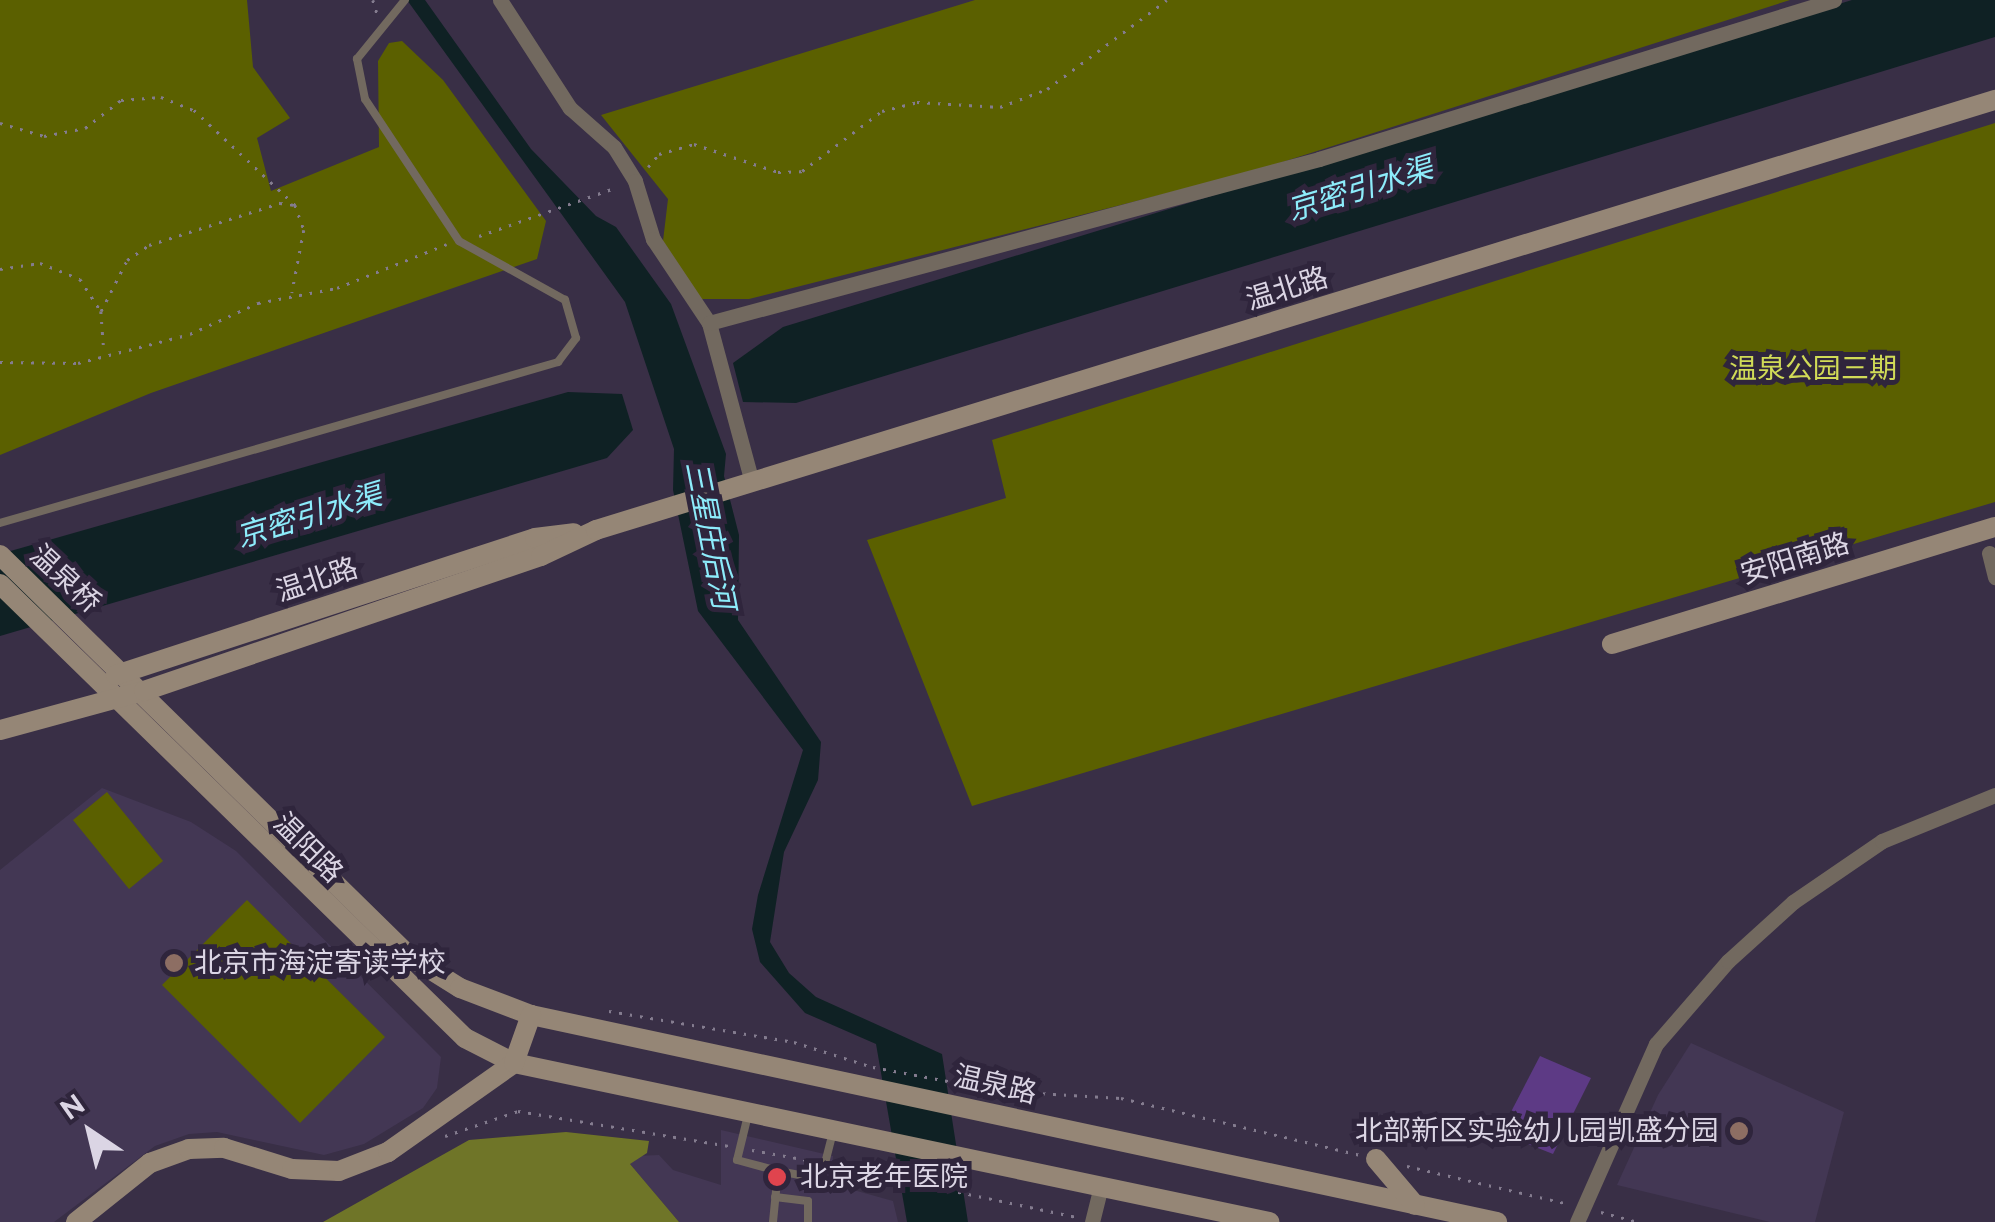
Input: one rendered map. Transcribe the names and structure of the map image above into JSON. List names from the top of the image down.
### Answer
{
  "streets": {
    "main road": [
      "温北路",
      "安阳南路",
      "温泉桥",
      "温阳路",
      "温泉路"
    ]
  },
  "crossings": [
    ["温北路", "温阳路"],
    ["温泉桥", "温阳路"],
    ["温阳路", "温泉路"]
  ],
  "water": ["京密引水渠", "三星庄后河"],
  "parks": ["温泉公园三期"],
  "places": ["北京市海淀寄读学校", "北部新区实验幼儿园凯盛分园", "北京老年医院"],
  "north": "top left"
}
